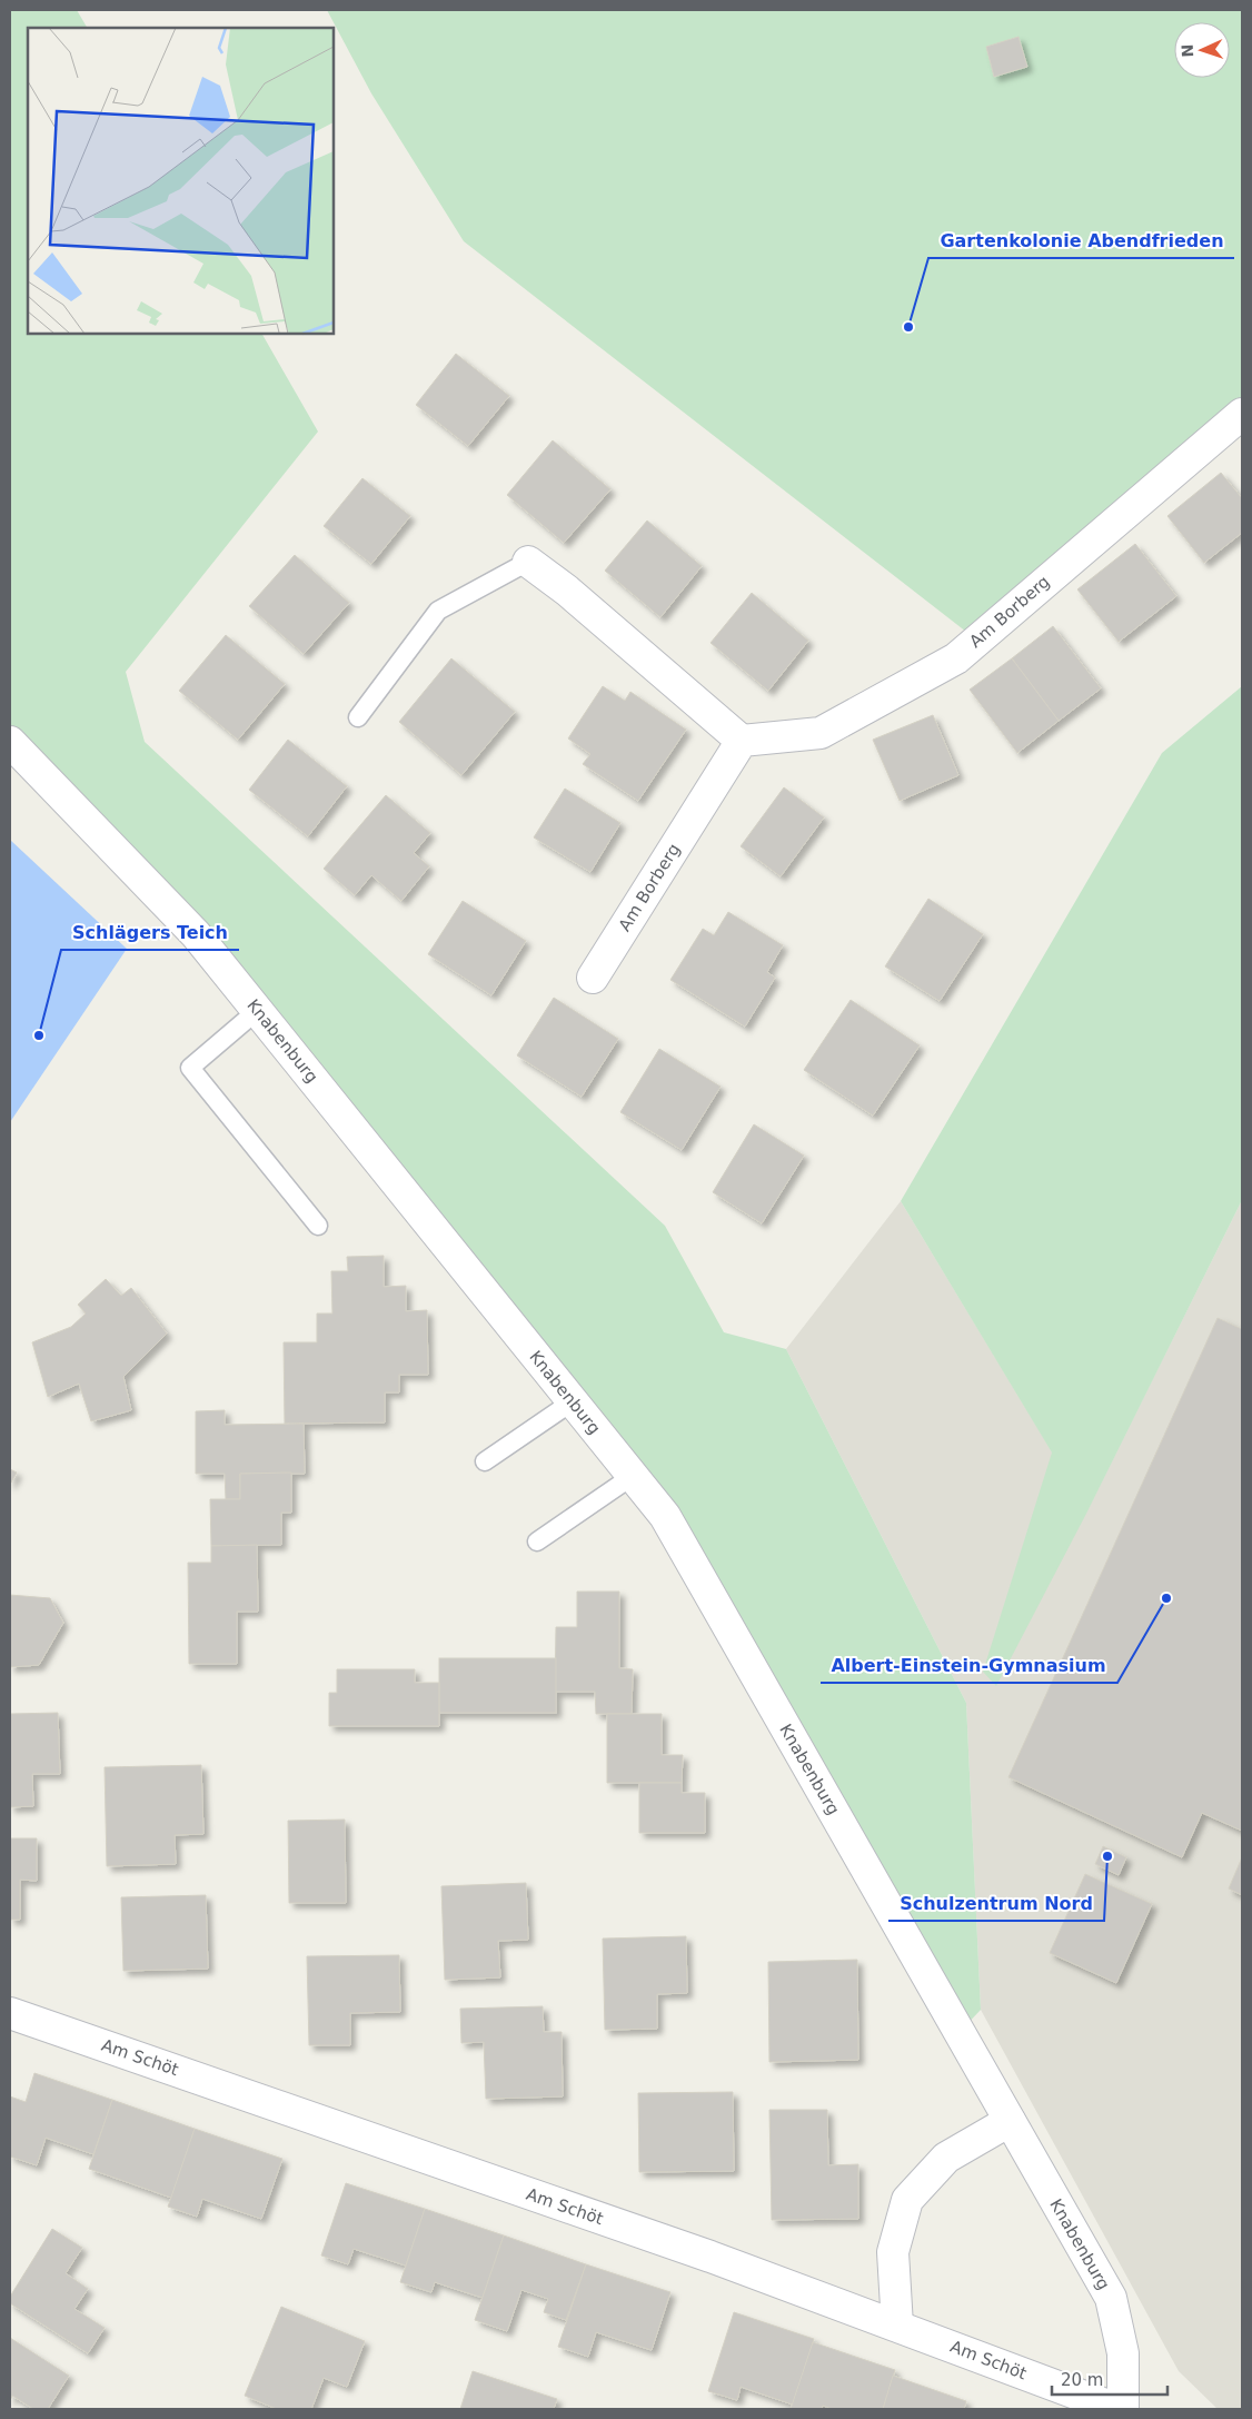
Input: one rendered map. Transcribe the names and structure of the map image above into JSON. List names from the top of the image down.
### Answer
{
  "streets": {
    "street": ["Am Borberg", "Knabenburg", "Am Schöt"]
  },
  "places": [
    "Gartenkolonie Abendfrieden",
    "Schlägers Teich",
    "Albert-Einstein-Gymnasium",
    "Schulzentrum Nord"
  ],
  "scale_bar": "20 m",
  "north": "left"
}
